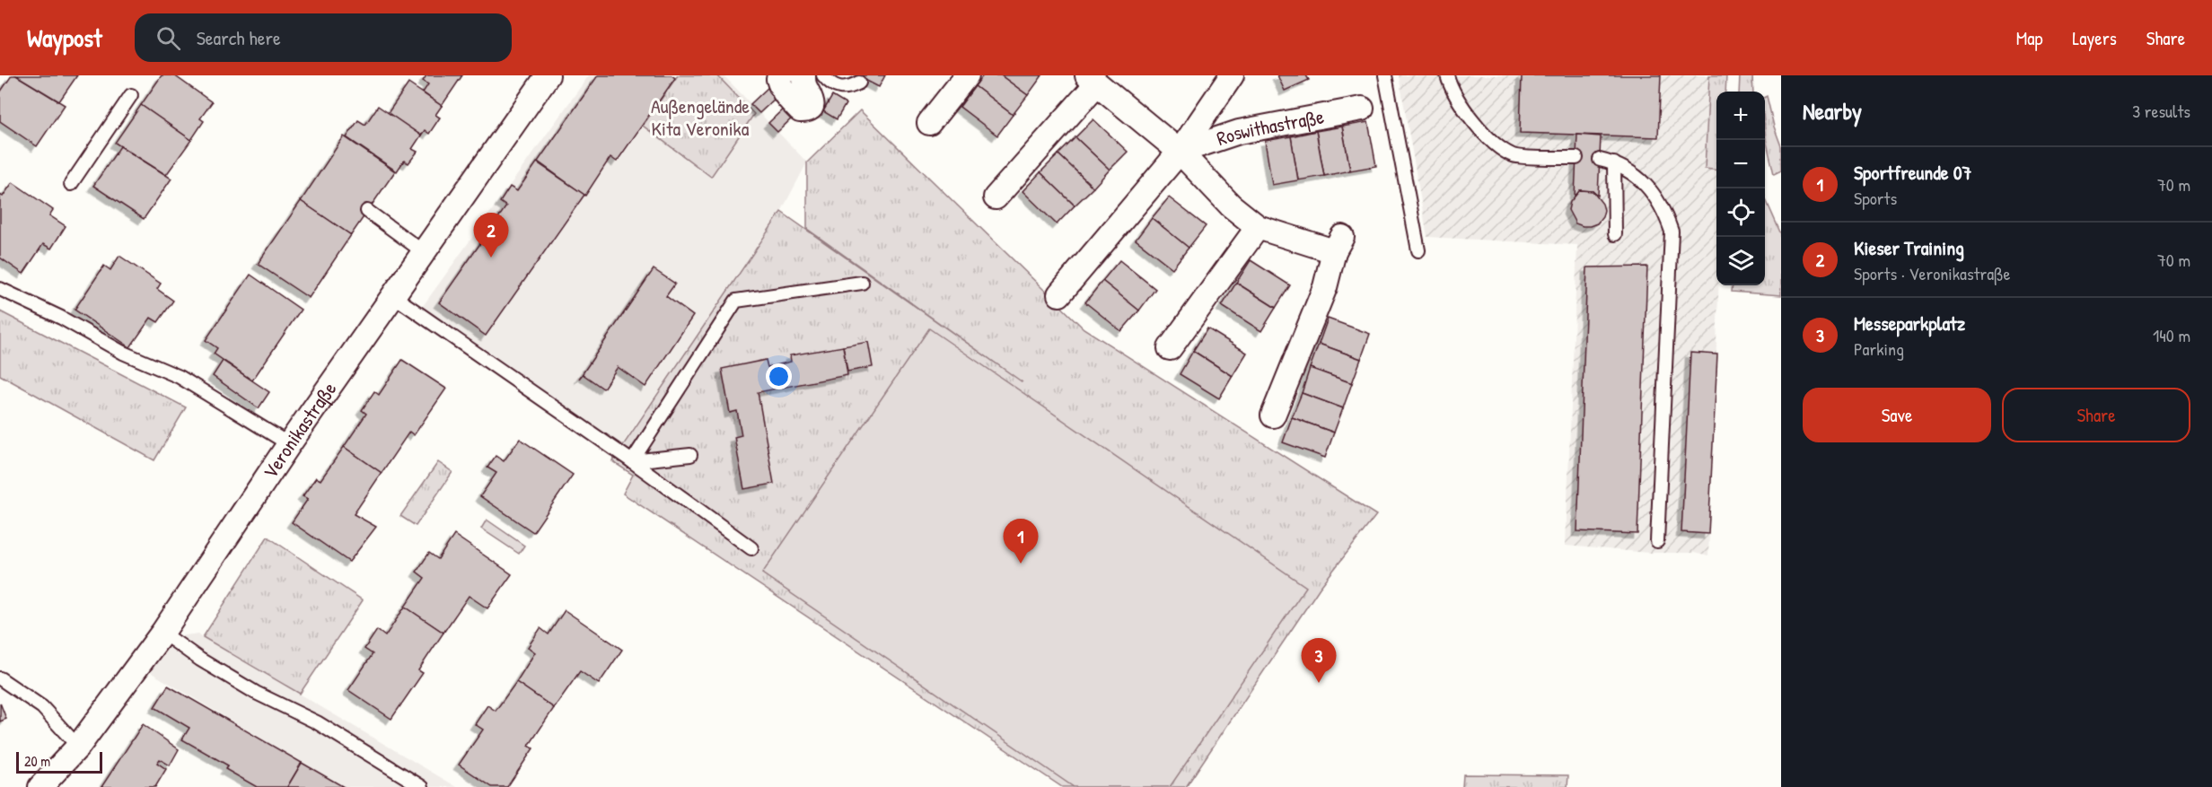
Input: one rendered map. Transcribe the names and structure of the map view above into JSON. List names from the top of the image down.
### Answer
{
  "streets": {
    "street": ["Roswithastraße", "Veronikastraße"]
  },
  "parks": ["Außengelände Kita Veronika"],
  "scale_bar": "20 m",
  "page": {
    "header": "Waypost",
    "search": "Search here",
    "nav": ["Map", "Layers", "Share"],
    "heading": ["Nearby", "3 results"],
    "map_buttons": ["+", "−"],
    "list": [
      {
        "mark": "1",
        "name": "Sportfreunde 07",
        "note": "Sports",
        "value": "70 m"
      },
      {
        "mark": "2",
        "name": "Kieser Training",
        "note": "Sports · Veronikastraße",
        "value": "70 m"
      },
      {
        "mark": "3",
        "name": "Messeparkplatz",
        "note": "Parking",
        "value": "140 m"
      }
    ],
    "pins": ["2", "1", "3"],
    "buttons": ["Save", "Share"],
    "scale": "20 m"
  }
}
